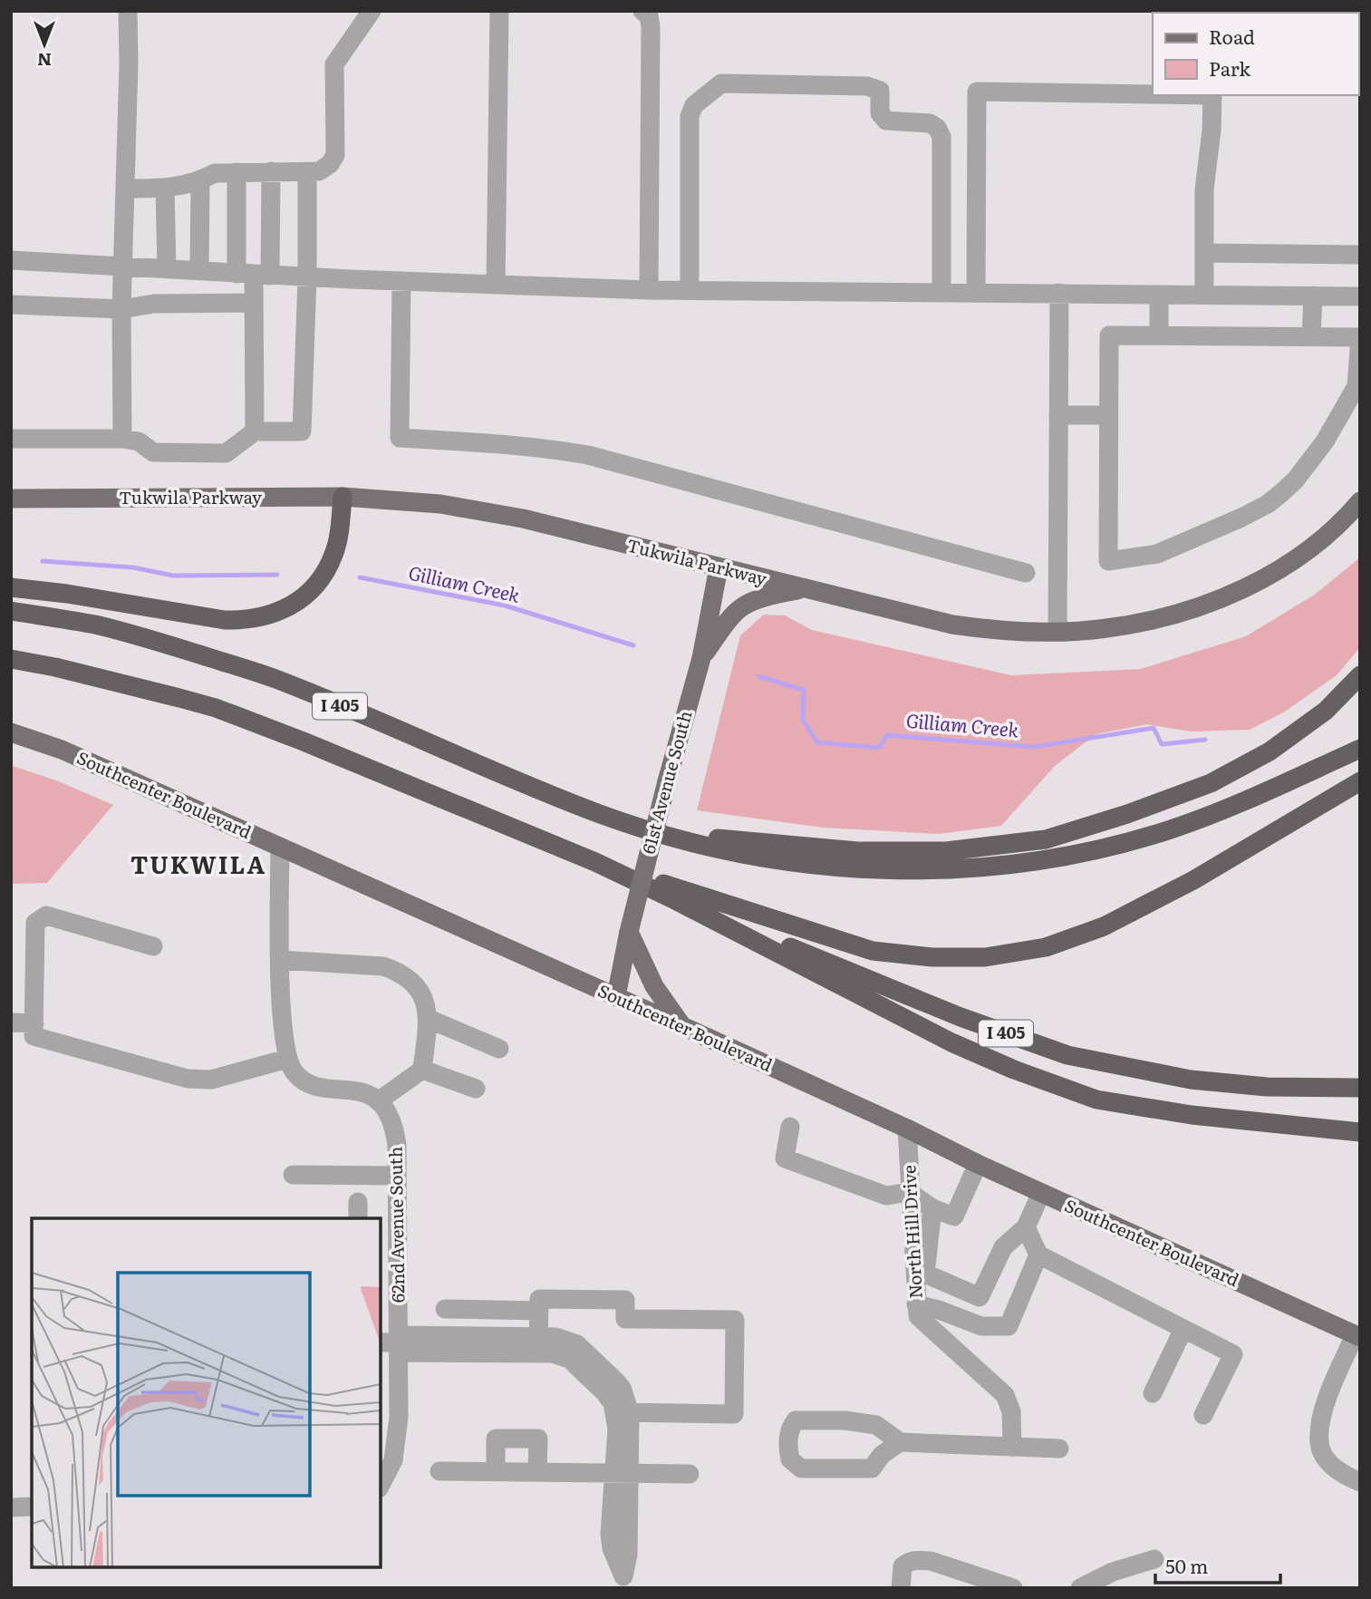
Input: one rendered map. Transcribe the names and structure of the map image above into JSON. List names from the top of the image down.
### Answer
{
  "streets": {
    "highway": ["I 405"],
    "main road": ["Tukwila Parkway", "61st Avenue South", "Southcenter Boulevard"],
    "street": ["62nd Avenue South", "North Hill Drive"]
  },
  "crossings": [
    ["Tukwila Parkway", "61st Avenue South"],
    ["61st Avenue South", "Southcenter Boulevard"],
    ["Southcenter Boulevard", "North Hill Drive"]
  ],
  "districts": ["TUKWILA"],
  "water": ["Gilliam Creek"],
  "legend": ["Road", "Park"],
  "scale_bar": "50 m",
  "north": "bottom"
}
